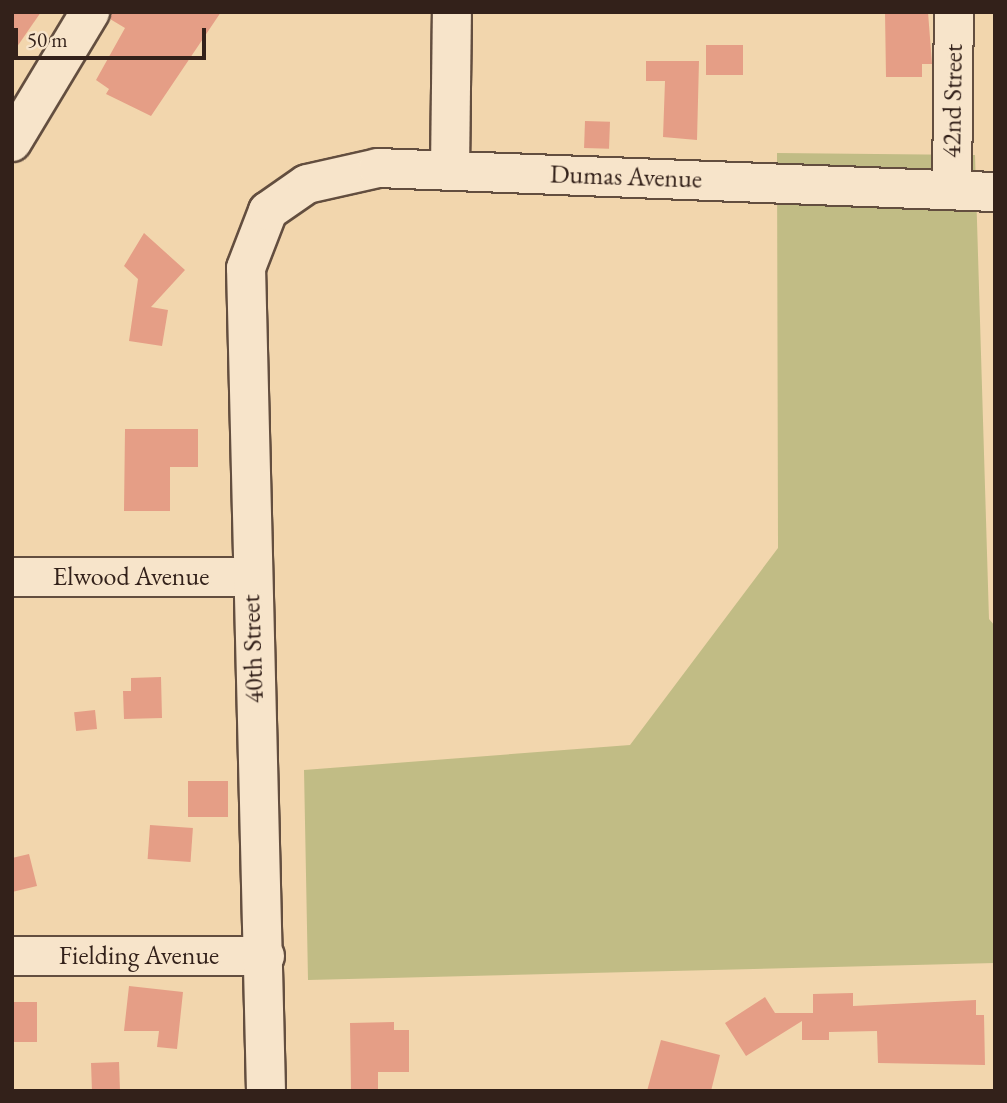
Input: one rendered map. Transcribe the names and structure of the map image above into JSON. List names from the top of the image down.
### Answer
{
  "streets": {
    "street": [
      "42nd Street",
      "Dumas Avenue",
      "Elwood Avenue",
      "40th Street",
      "Fielding Avenue"
    ]
  },
  "crossings": [
    ["42nd Street", "Dumas Avenue"],
    ["Dumas Avenue", "40th Street"],
    ["Elwood Avenue", "40th Street"],
    ["40th Street", "Fielding Avenue"]
  ],
  "scale_bar": "50 m"
}
